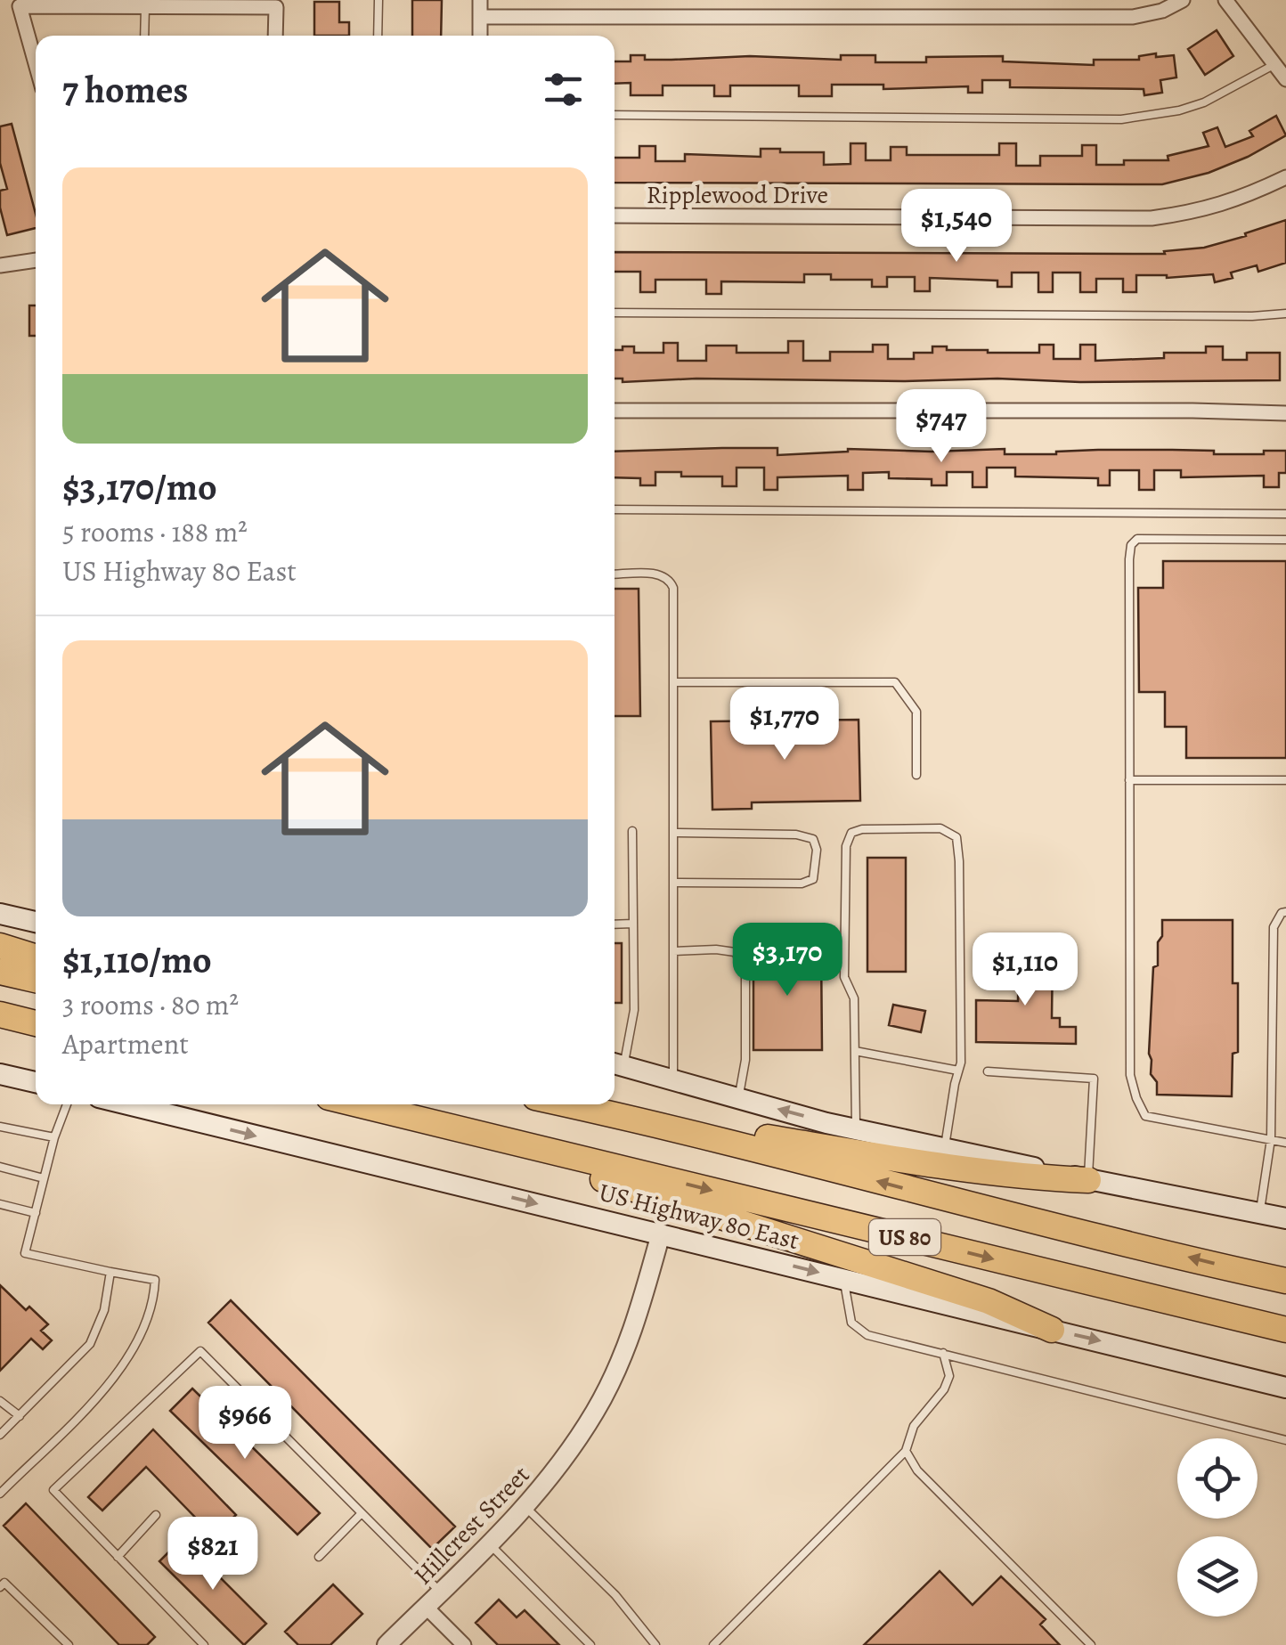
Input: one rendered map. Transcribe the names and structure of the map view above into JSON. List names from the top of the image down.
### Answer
{
  "streets": {
    "highway": ["US 80"],
    "main road": ["US Highway 80 East"],
    "street": ["Ripplewood Drive", "Hillcrest Street"]
  },
  "crossings": [
    ["US Highway 80 East", "Hillcrest Street"]
  ],
  "page": {
    "heading": "7 homes",
    "list": [
      {
        "name": "$3,170/mo",
        "note": "5 rooms · 188 m² · US Highway 80 East"
      },
      {
        "name": "$1,110/mo",
        "note": "3 rooms · 80 m² · Apartment"
      }
    ],
    "price": [
      "$1,540",
      "$747",
      "$1,770",
      "$3,170",
      "$1,110",
      "$966",
      "$821"
    ]
  }
}
